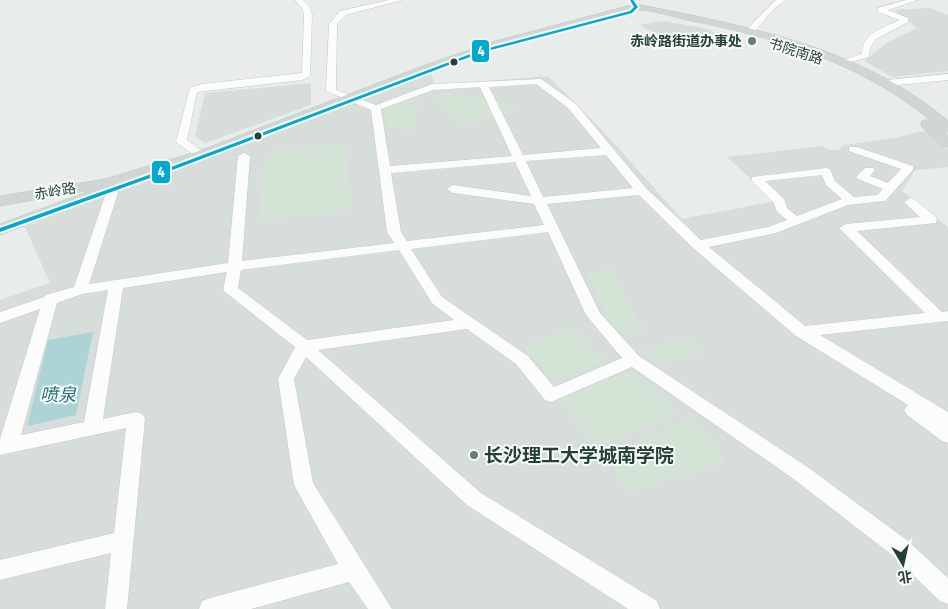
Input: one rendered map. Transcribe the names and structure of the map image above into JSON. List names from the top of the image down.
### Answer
{
  "streets": {
    "main road": ["书院南路", "赤岭路"]
  },
  "crossings": [
    ["书院南路", "赤岭路"]
  ],
  "water": ["喷泉"],
  "places": ["赤岭路街道办事处", "长沙理工大学城南学院"],
  "lines": ["transit line 4"],
  "north": "bottom"
}
